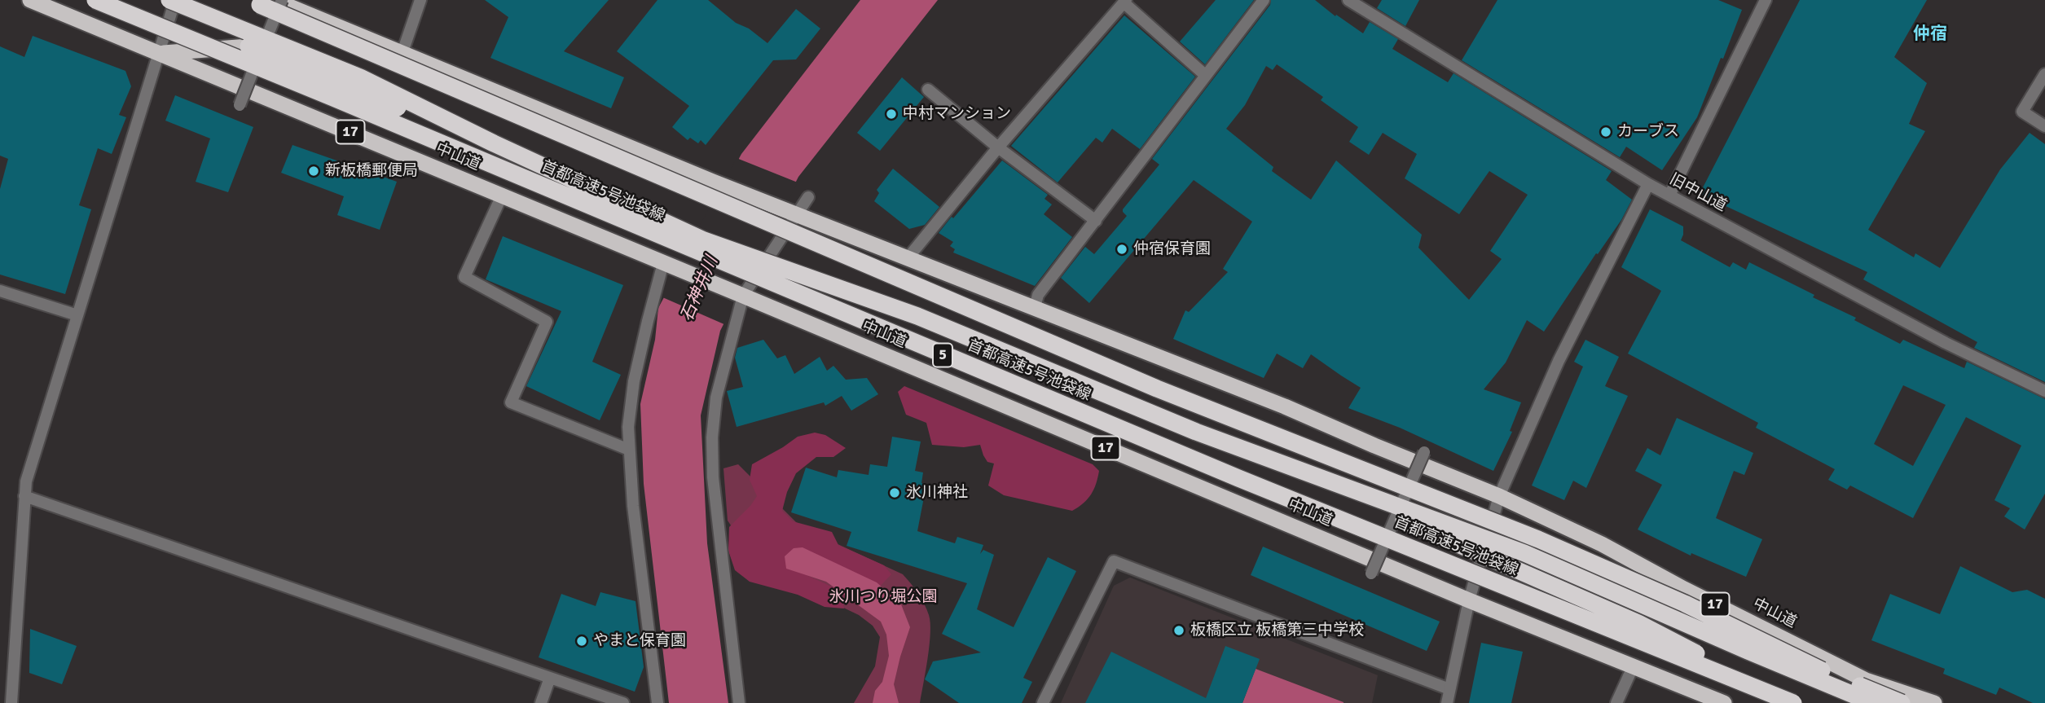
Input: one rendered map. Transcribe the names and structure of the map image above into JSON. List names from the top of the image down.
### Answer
{
  "streets": {
    "highway": [
      "17",
      "中山道",
      "首都高速5号池袋線",
      "5"
    ],
    "street": ["旧中山道"]
  },
  "districts": ["仲宿"],
  "water": ["石神井川"],
  "parks": ["氷川つり堀公園"],
  "places": [
    "中村マンション",
    "カーブス",
    "新板橋郵便局",
    "仲宿保育園",
    "氷川神社",
    "板橋区立 板橋第三中学校",
    "やまと保育園"
  ]
}
